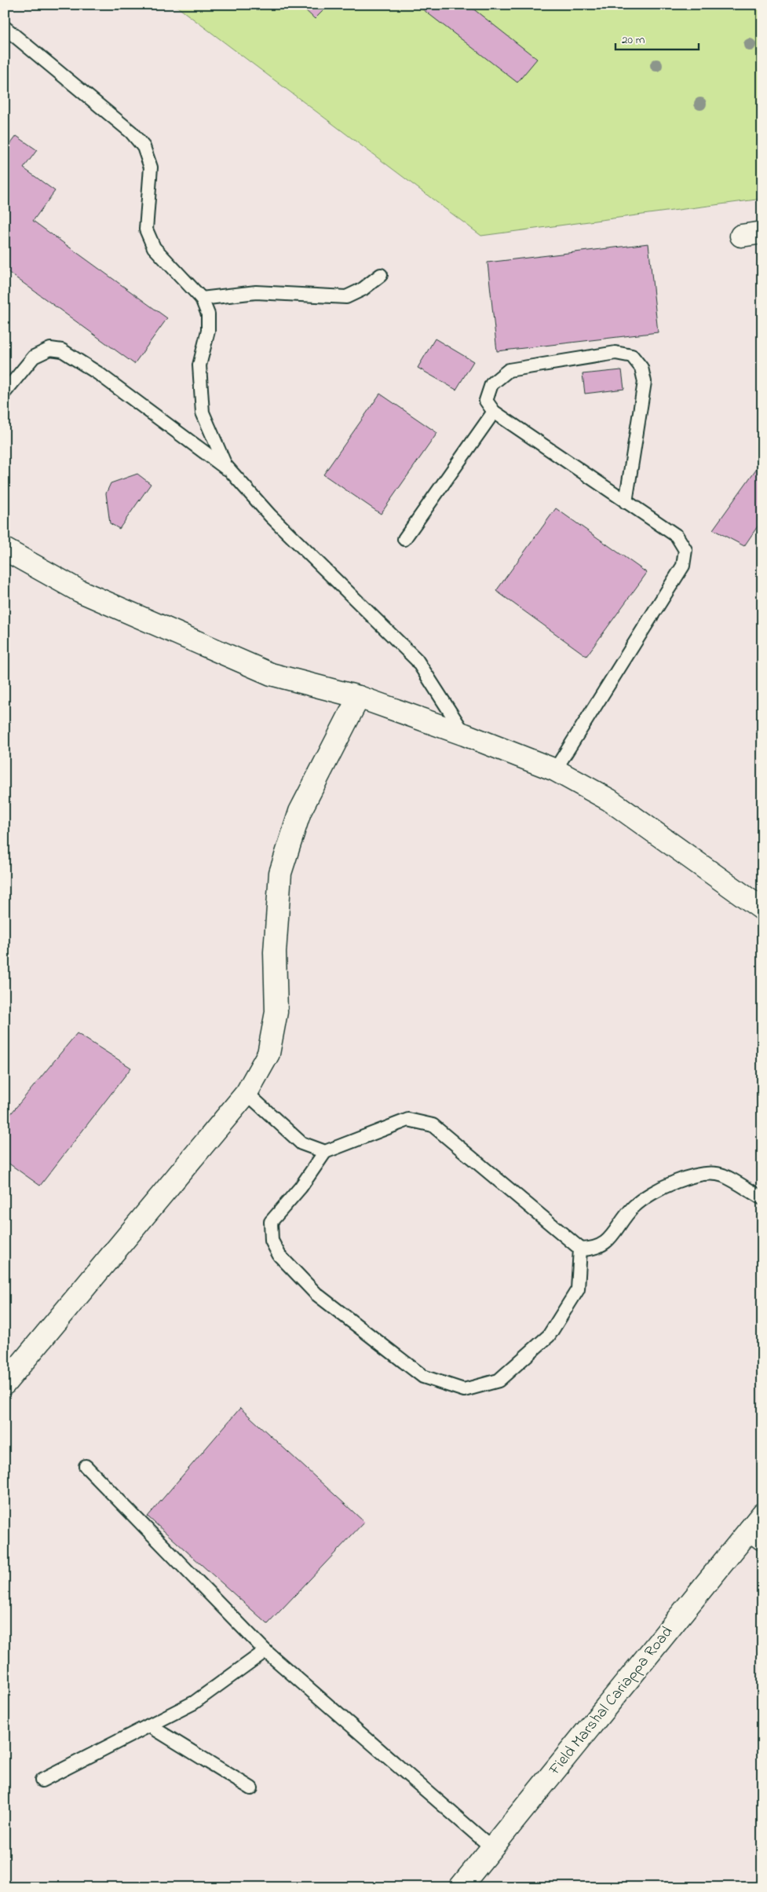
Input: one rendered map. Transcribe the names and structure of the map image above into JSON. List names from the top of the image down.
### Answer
{
  "streets": {
    "street": ["Field Marshal Cariappa Road"]
  },
  "scale_bar": "20 m"
}
